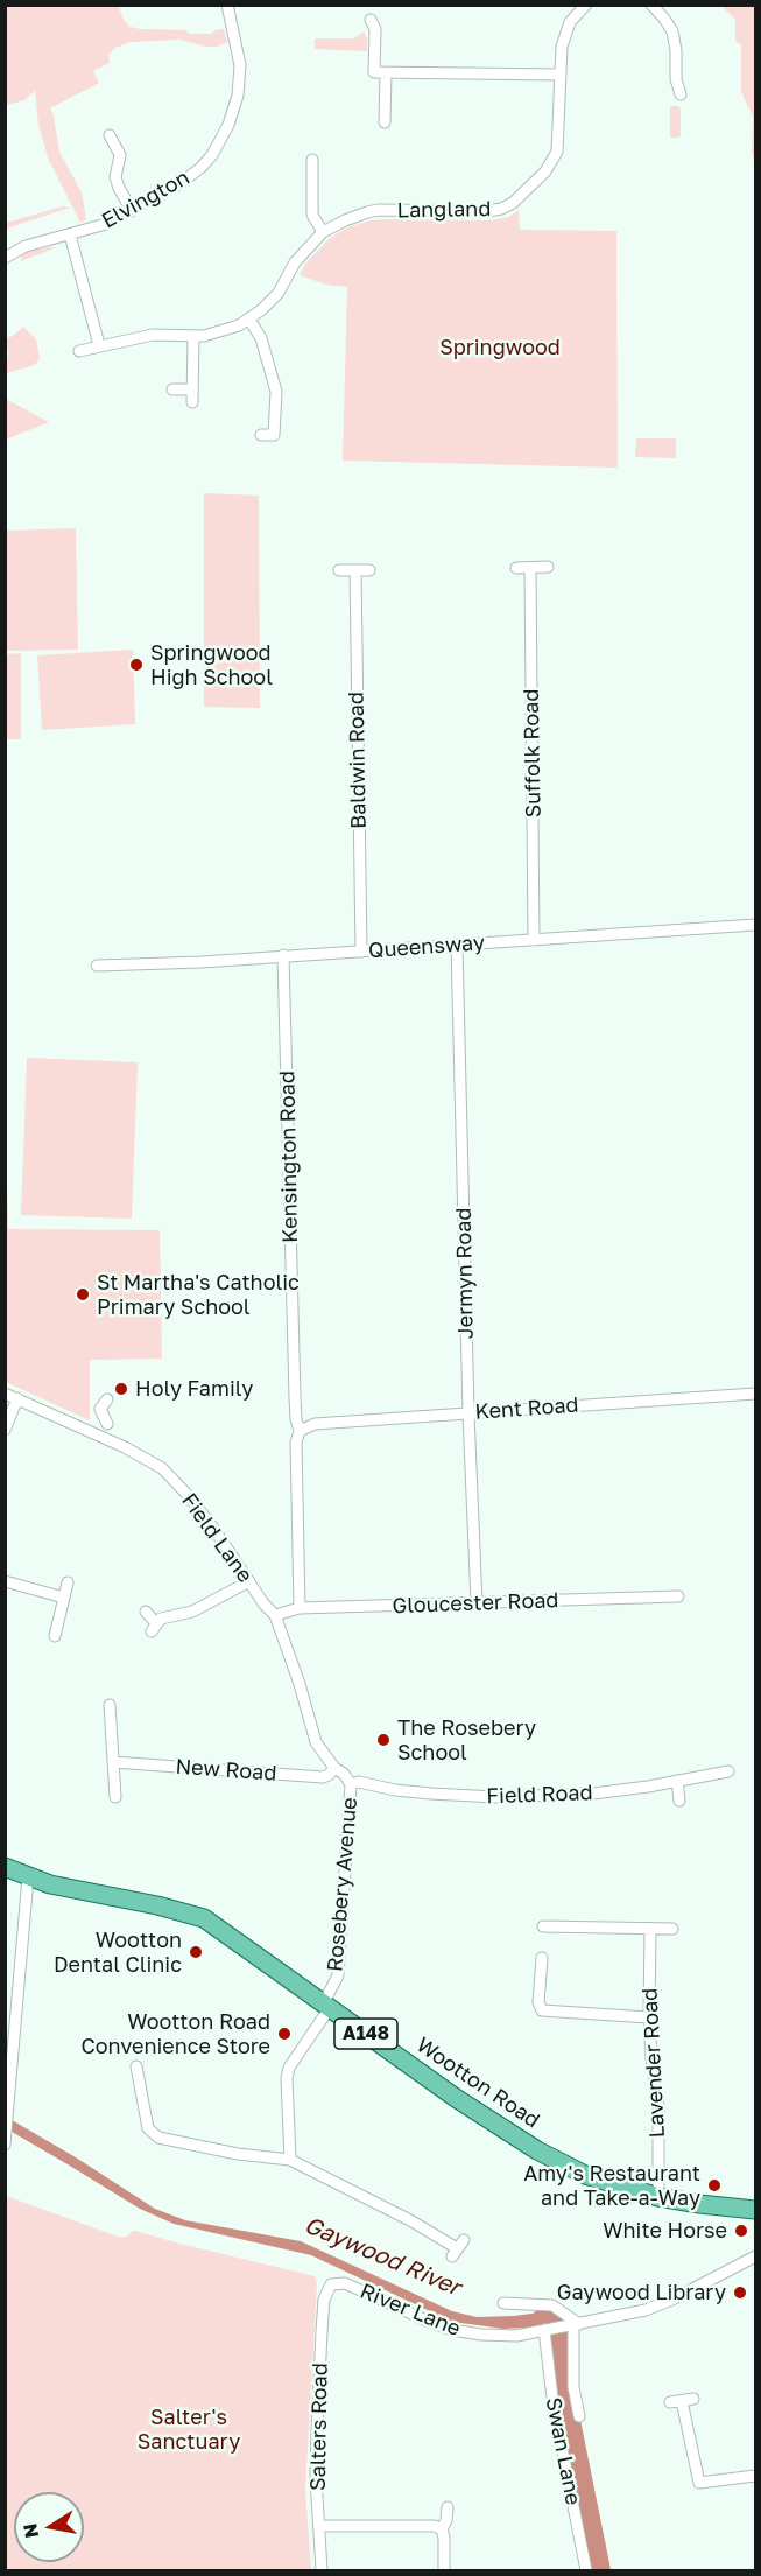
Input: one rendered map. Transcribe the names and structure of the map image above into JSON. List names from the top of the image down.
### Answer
{
  "streets": {
    "main road": ["A148", "Wootton Road"],
    "street": [
      "Elvington",
      "Langland",
      "Suffolk Road",
      "Baldwin Road",
      "Queensway",
      "Kensington Road",
      "Jermyn Road",
      "Kent Road",
      "Field Lane",
      "Gloucester Road",
      "New Road",
      "Field Road",
      "Rosebery Avenue",
      "Lavender Road",
      "River Lane",
      "Salters Road",
      "Swan Lane"
    ]
  },
  "crossings": [
    ["Suffolk Road", "Queensway"],
    ["Baldwin Road", "Queensway"],
    ["Queensway", "Kensington Road"],
    ["Queensway", "Jermyn Road"],
    ["Kensington Road", "Kent Road"],
    ["Kensington Road", "Gloucester Road"],
    ["Jermyn Road", "Kent Road"],
    ["Jermyn Road", "Gloucester Road"],
    ["Field Lane", "Gloucester Road"],
    ["Field Lane", "New Road"],
    ["Field Lane", "Rosebery Avenue"],
    ["New Road", "Rosebery Avenue"],
    ["Field Road", "Rosebery Avenue"],
    ["Rosebery Avenue", "Wootton Road"],
    ["Lavender Road", "Wootton Road"],
    ["River Lane", "Salters Road"],
    ["River Lane", "Swan Lane"]
  ],
  "water": ["Gaywood River"],
  "parks": ["Springwood", "Salter's Sanctuary"],
  "places": [
    "Springwood High School",
    "St Martha's Catholic Primary School",
    "Holy Family",
    "The Rosebery School",
    "Wootton Dental Clinic",
    "Wootton Road Convenience Store",
    "Amy's Restaurant and Take-a-Way",
    "White Horse",
    "Gaywood Library"
  ],
  "north": "left"
}
